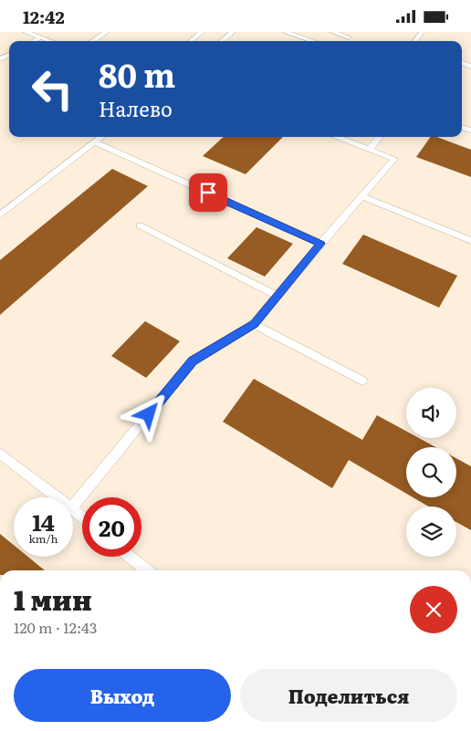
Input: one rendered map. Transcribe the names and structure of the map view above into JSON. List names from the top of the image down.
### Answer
{
  "page": {
    "status": "12:42",
    "turn": ["80 m", "Налево"],
    "speed": "14 km/h",
    "limit": "20",
    "heading": ["1 мин", "120 m · 12:43"],
    "buttons": ["Выход", "Поделиться"]
  }
}
